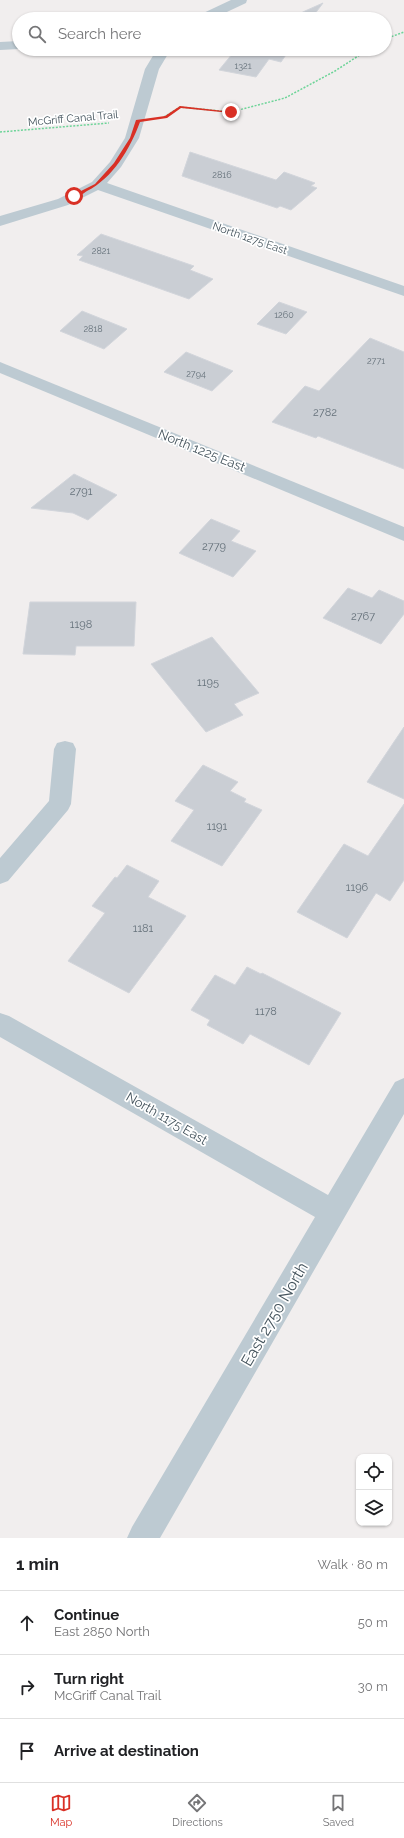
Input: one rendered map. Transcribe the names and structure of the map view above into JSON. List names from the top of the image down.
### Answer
{
  "streets": {
    "street": [
      "North 1275 East",
      "North 1225 East",
      "North 1175 East",
      "East 2750 North"
    ],
    "path": ["McGriff Canal Trail"]
  },
  "crossings": [
    ["North 1175 East", "East 2750 North"]
  ],
  "house_numbers": [
    "1321",
    "2816",
    "2821",
    "1260",
    "2818",
    "2771",
    "2794",
    "2782",
    "2791",
    "2779",
    "2767",
    "1198",
    "1195",
    "1191",
    "1196",
    "1181",
    "1178"
  ],
  "page": {
    "search": "Search here",
    "heading": ["1 min", "Walk · 80 m"],
    "list": [
      ["Continue", "East 2850 North", "50 m"],
      ["Turn right", "McGriff Canal Trail", "30 m"],
      "Arrive at destination"
    ],
    "nav": ["Map", "Directions", "Saved"]
  }
}
